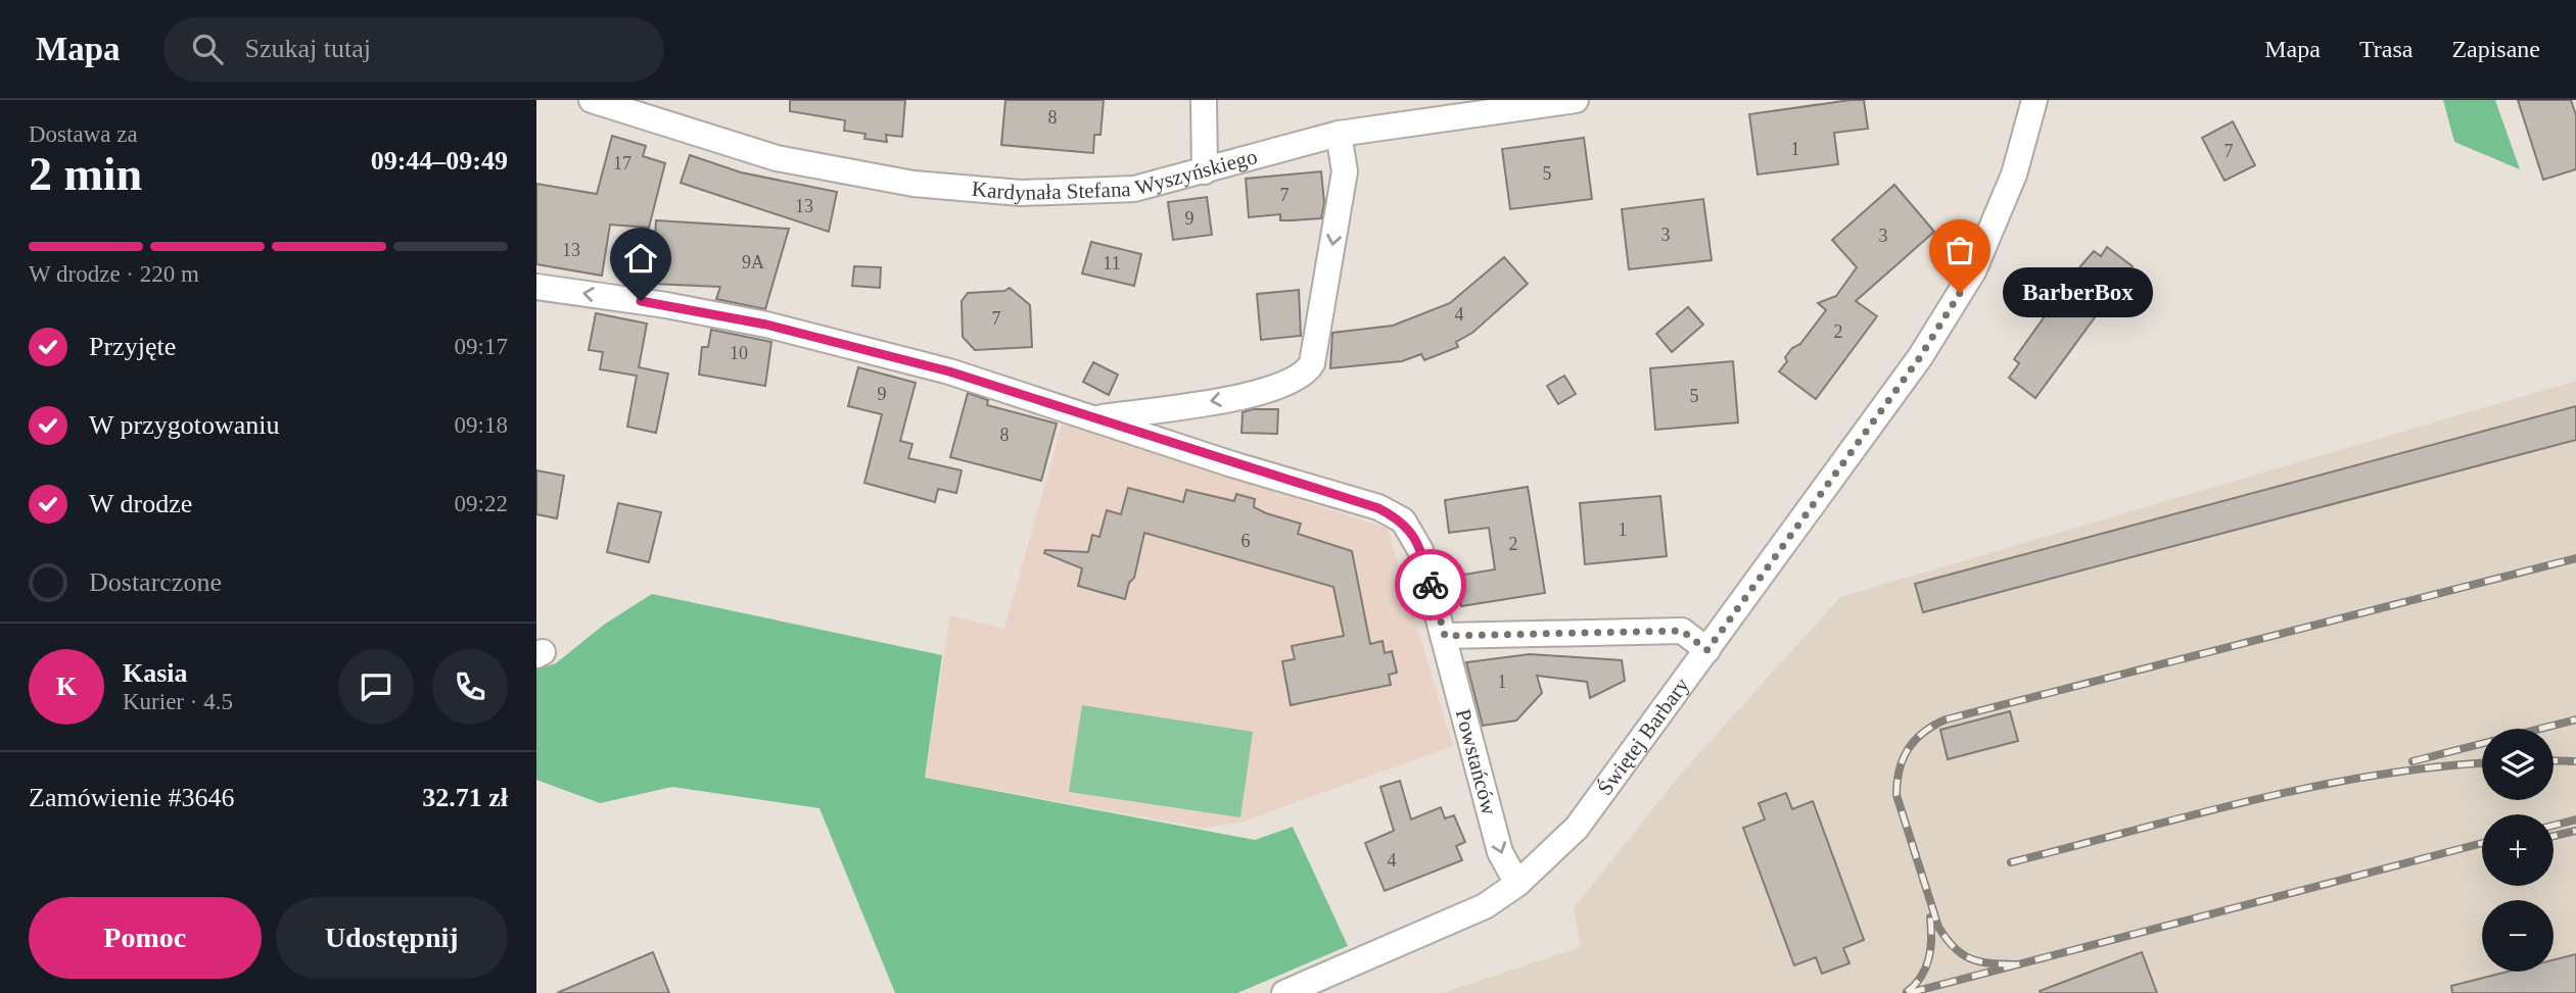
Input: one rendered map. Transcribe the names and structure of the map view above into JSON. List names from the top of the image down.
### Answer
{
  "streets": {
    "street": ["Kardynała Stefana Wyszyńskiego", "Świętej Barbary", "Powstańców"]
  },
  "crossings": [
    ["Świętej Barbary", "Powstańców"]
  ],
  "places": ["BarberBox"],
  "house_numbers": [
    "8",
    "1",
    "7",
    "17",
    "5",
    "7",
    "13",
    "9",
    "3",
    "3",
    "13",
    "9A",
    "11",
    "4",
    "7",
    "2",
    "10",
    "9",
    "5",
    "8",
    "1",
    "6",
    "2",
    "1",
    "4"
  ],
  "page": {
    "header": "Mapa",
    "search": "Szukaj tutaj",
    "nav": ["Mapa", "Trasa", "Zapisane"],
    "heading": ["2 min", "Dostawa za", "09:44–09:49"],
    "panel": [
      "Kasia",
      "Kurier · 4.5",
      "Zamówienie #3646",
      "32.71 zł"
    ],
    "bar": "W drodze · 220 m",
    "bubble": "BarberBox",
    "list": [
      ["Przyjęte", "09:17"],
      ["W przygotowaniu", "09:18"],
      ["W drodze", "09:22"],
      "Dostarczone"
    ],
    "round": "K",
    "map_buttons": ["+", "−"],
    "buttons": ["Pomoc", "Udostępnij"]
  }
}
